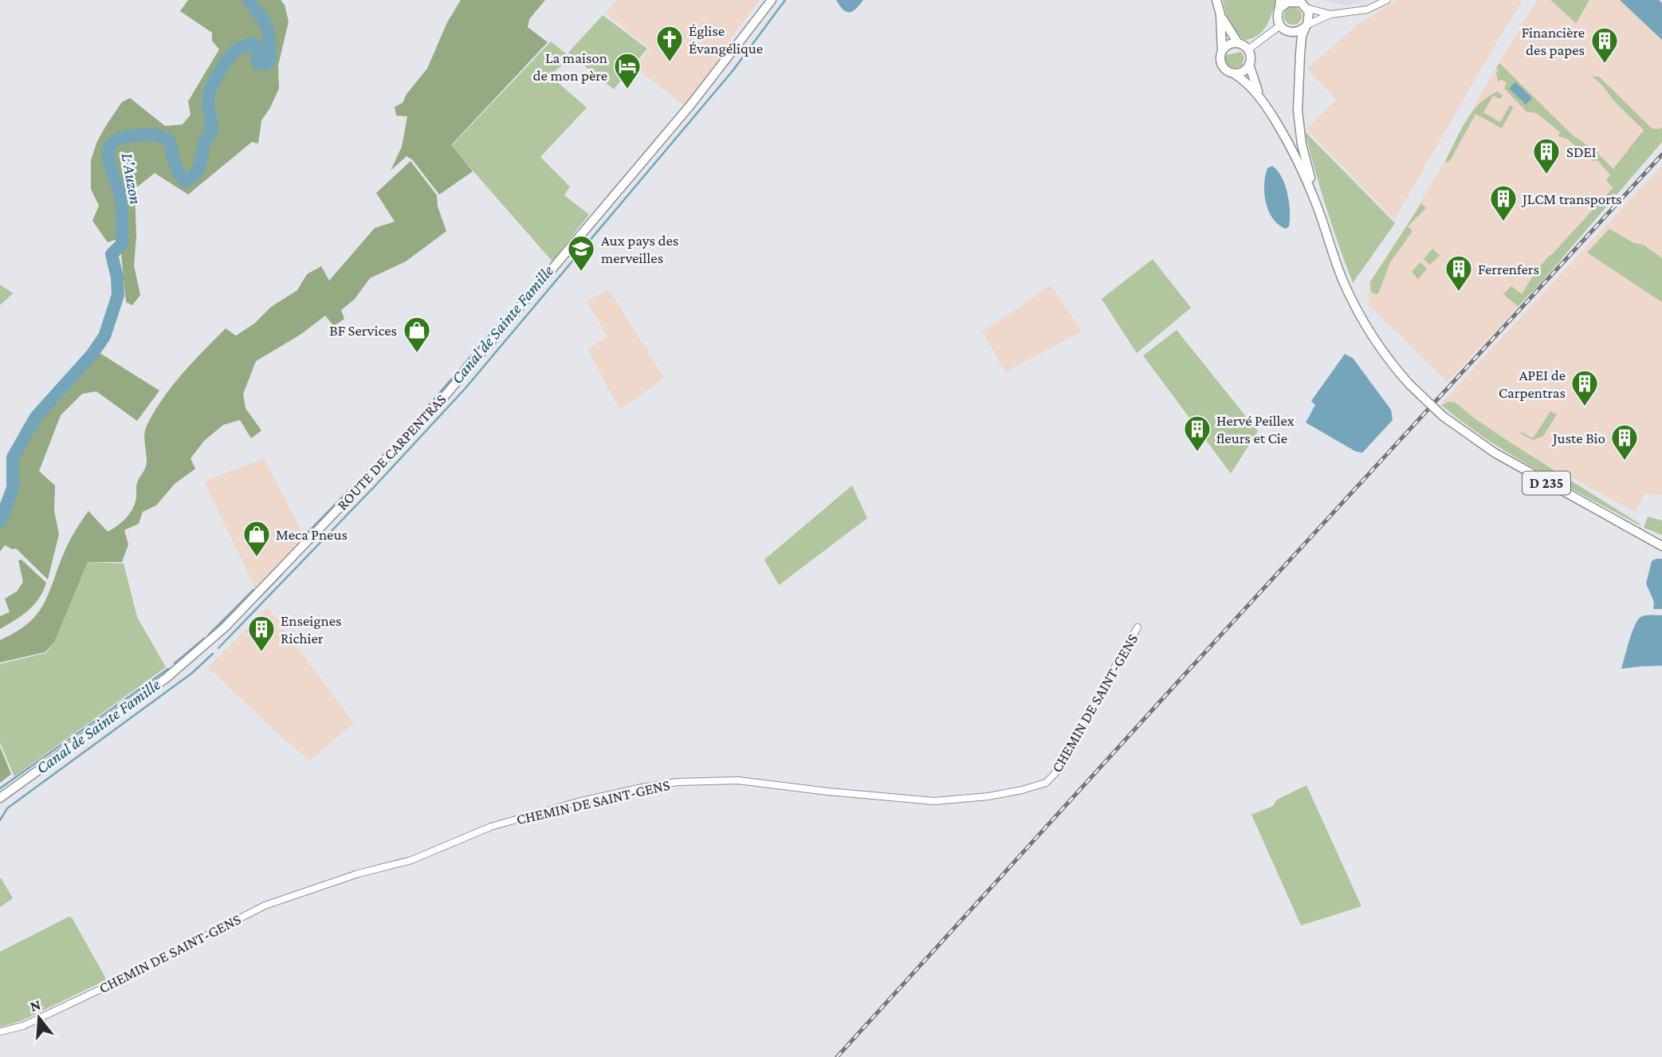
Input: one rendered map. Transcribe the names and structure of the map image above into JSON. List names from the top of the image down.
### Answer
{
  "streets": {
    "main road": ["ROUTE DE CARPENTRAS", "D 235"],
    "street": ["CHEMIN DE SAINT-GENS"]
  },
  "water": ["L'Auzon", "Canal de Sainte Famille"],
  "places": {
    "church": ["Église Évangélique"],
    "building": [
      "Financière des papes",
      "SDEI",
      "JLCM transports",
      "Ferrenfers",
      "APEI de Carpentras",
      "Hervé Peillex fleurs et Cie",
      "Juste Bio",
      "Enseignes Richier"
    ],
    "hotel": ["La maison de mon père"],
    "school or university": ["Aux pays des merveilles"],
    "shop": ["BF Services", "Meca Pneus"]
  },
  "north": "top"
}
